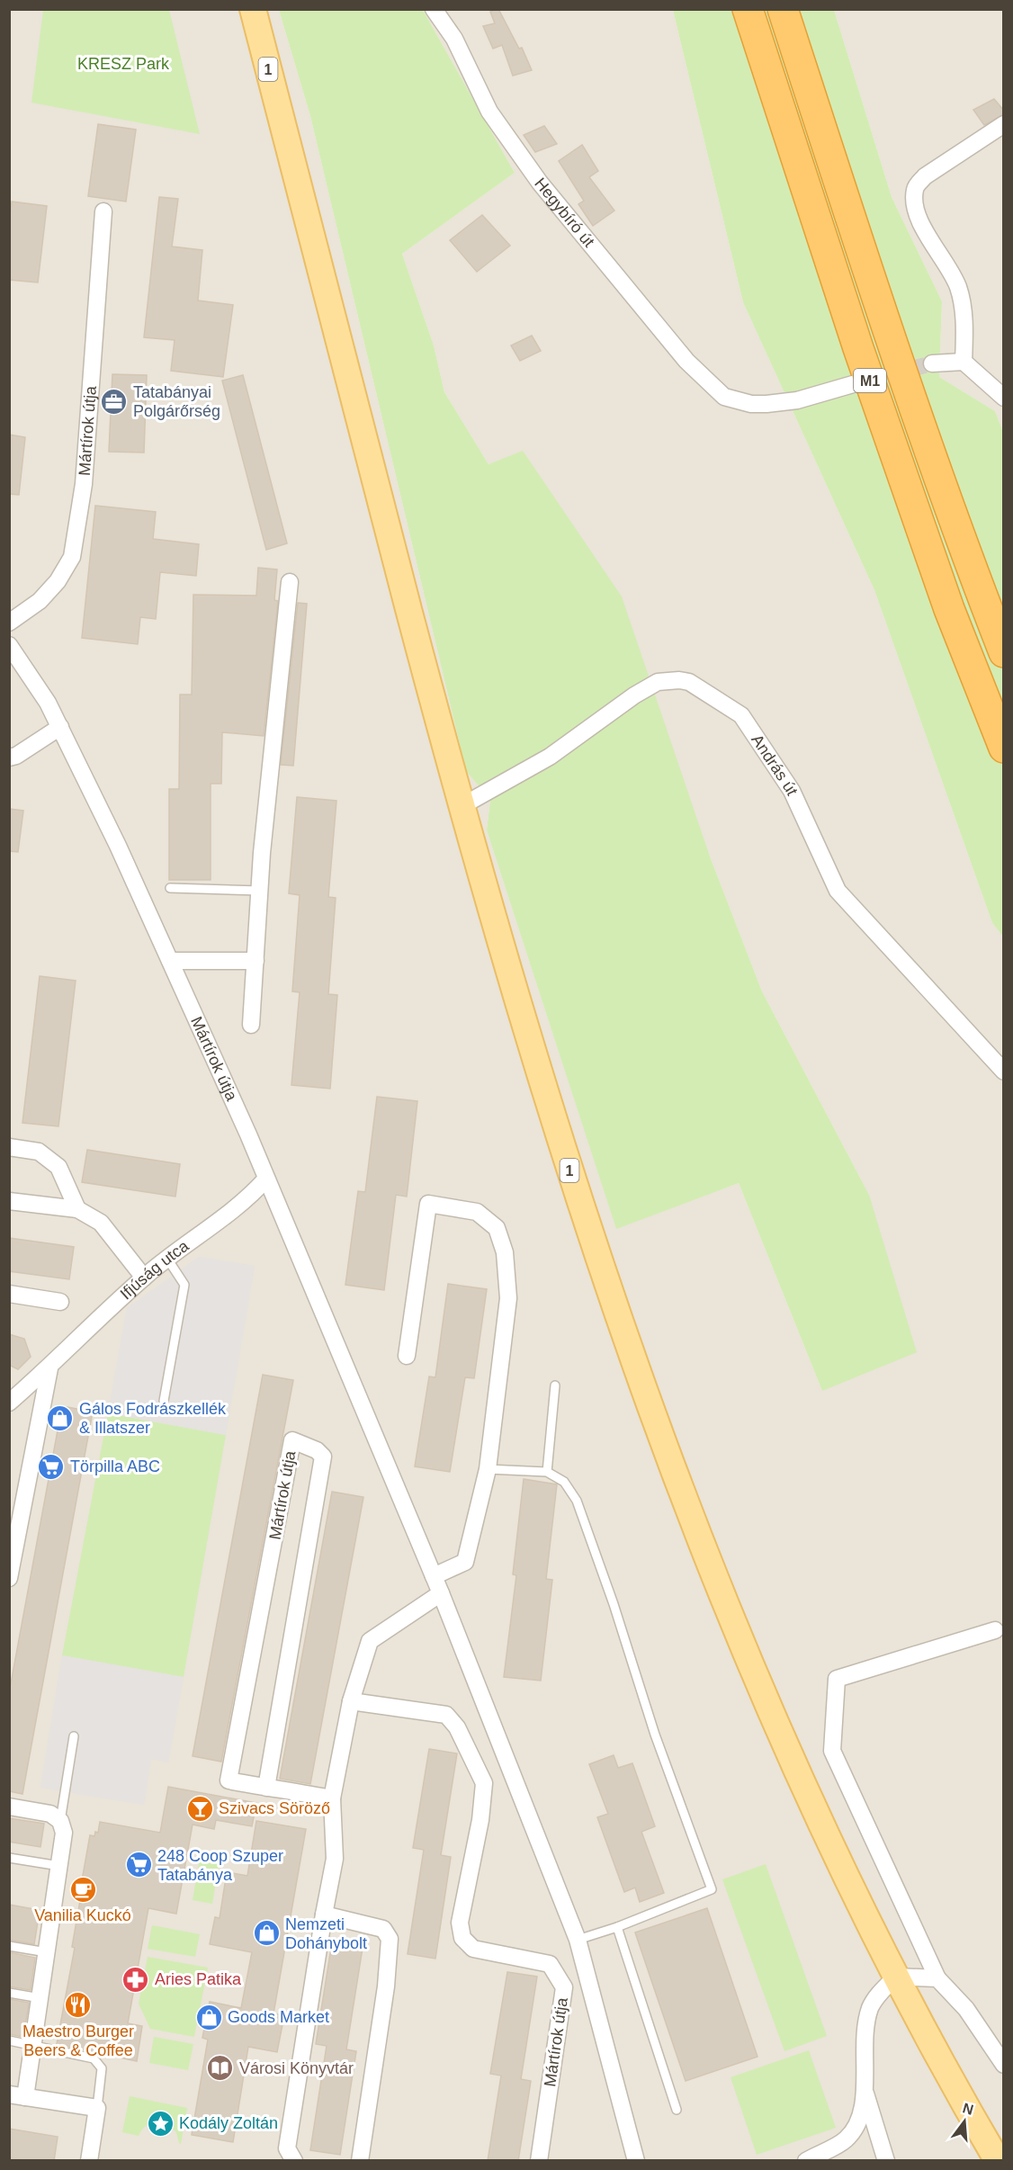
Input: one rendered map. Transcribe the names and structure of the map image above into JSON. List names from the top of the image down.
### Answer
{
  "streets": {
    "highway": ["M1"],
    "main road": ["1"],
    "street": [
      "Hegybíró út",
      "Mártírok útja",
      "András út",
      "Ifjúság utca"
    ]
  },
  "crossings": [
    ["1", "András út"],
    ["Mártírok útja", "Ifjúság utca"]
  ],
  "parks": ["KRESZ Park"],
  "places": {
    "office": ["Tatabányai Polgárőrség"],
    "shop": ["Gálos Fodrászkellék & Illatszer", "Nemzeti Dohánybolt", "Goods Market"],
    "supermarket": ["Törpilla ABC", "248 Coop Szuper Tatabánya"],
    "bar": ["Szivacs Söröző"],
    "cafe": ["Vanilia Kuckó"],
    "pharmacy": ["Aries Patika"],
    "restaurant": ["Maestro Burger Beers & Coffee"],
    "library": ["Városi Könyvtár"],
    "place": ["Kodály Zoltán"]
  },
  "north": "top"
}
